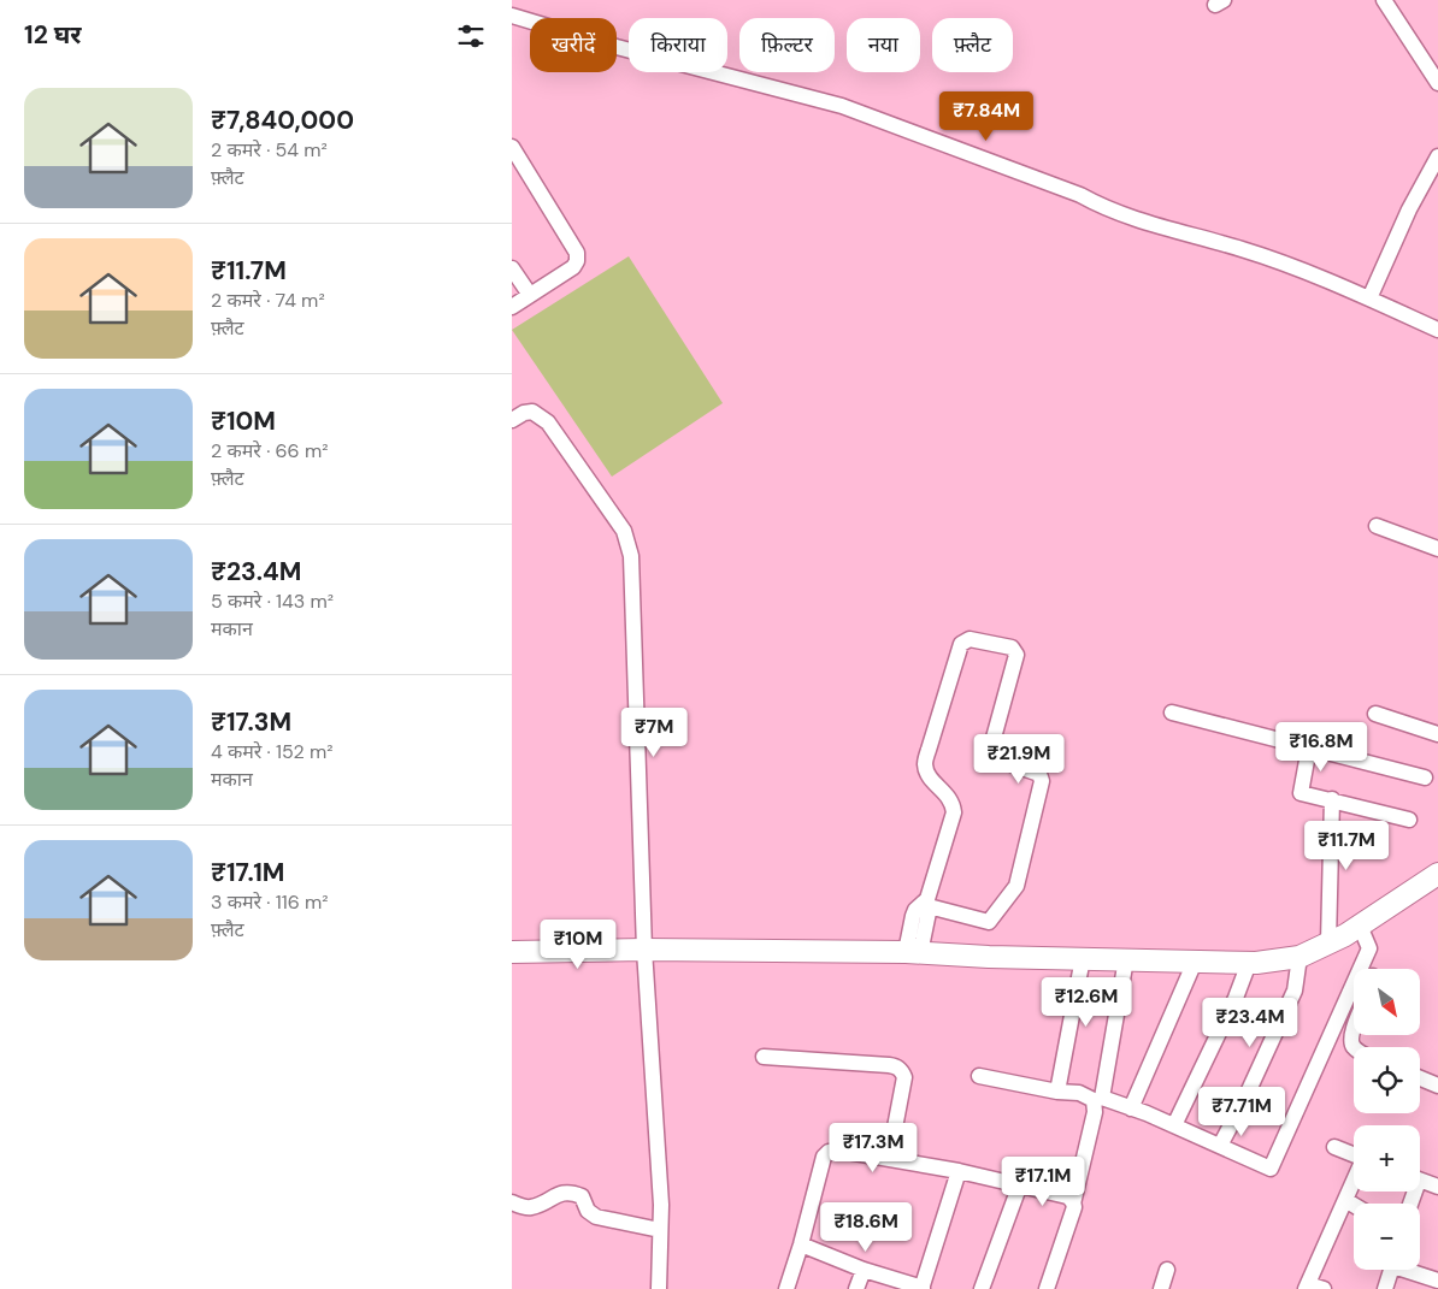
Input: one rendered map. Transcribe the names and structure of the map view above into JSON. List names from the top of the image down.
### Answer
{
  "north": "bottom right",
  "page": {
    "heading": "12 घर",
    "chip": [
      "खरीदें",
      "किराया",
      "फ़िल्टर",
      "नया",
      "फ़्लैट"
    ],
    "list": [
      {
        "name": "₹7,840,000",
        "note": "2 कमरे · 54 m² · फ़्लैट"
      },
      {
        "name": "₹11.7M",
        "note": "2 कमरे · 74 m² · फ़्लैट"
      },
      {
        "name": "₹10M",
        "note": "2 कमरे · 66 m² · फ़्लैट"
      },
      {
        "name": "₹23.4M",
        "note": "5 कमरे · 143 m² · मकान"
      },
      {
        "name": "₹17.3M",
        "note": "4 कमरे · 152 m² · मकान"
      },
      {
        "name": "₹17.1M",
        "note": "3 कमरे · 116 m² · फ़्लैट"
      }
    ],
    "price": [
      "₹7.84M",
      "₹7M",
      "₹16.8M",
      "₹21.9M",
      "₹11.7M",
      "₹10M",
      "₹12.6M",
      "₹23.4M",
      "₹7.71M",
      "₹17.3M",
      "₹17.1M",
      "₹18.6M"
    ],
    "map_buttons": ["+", "−"]
  }
}
